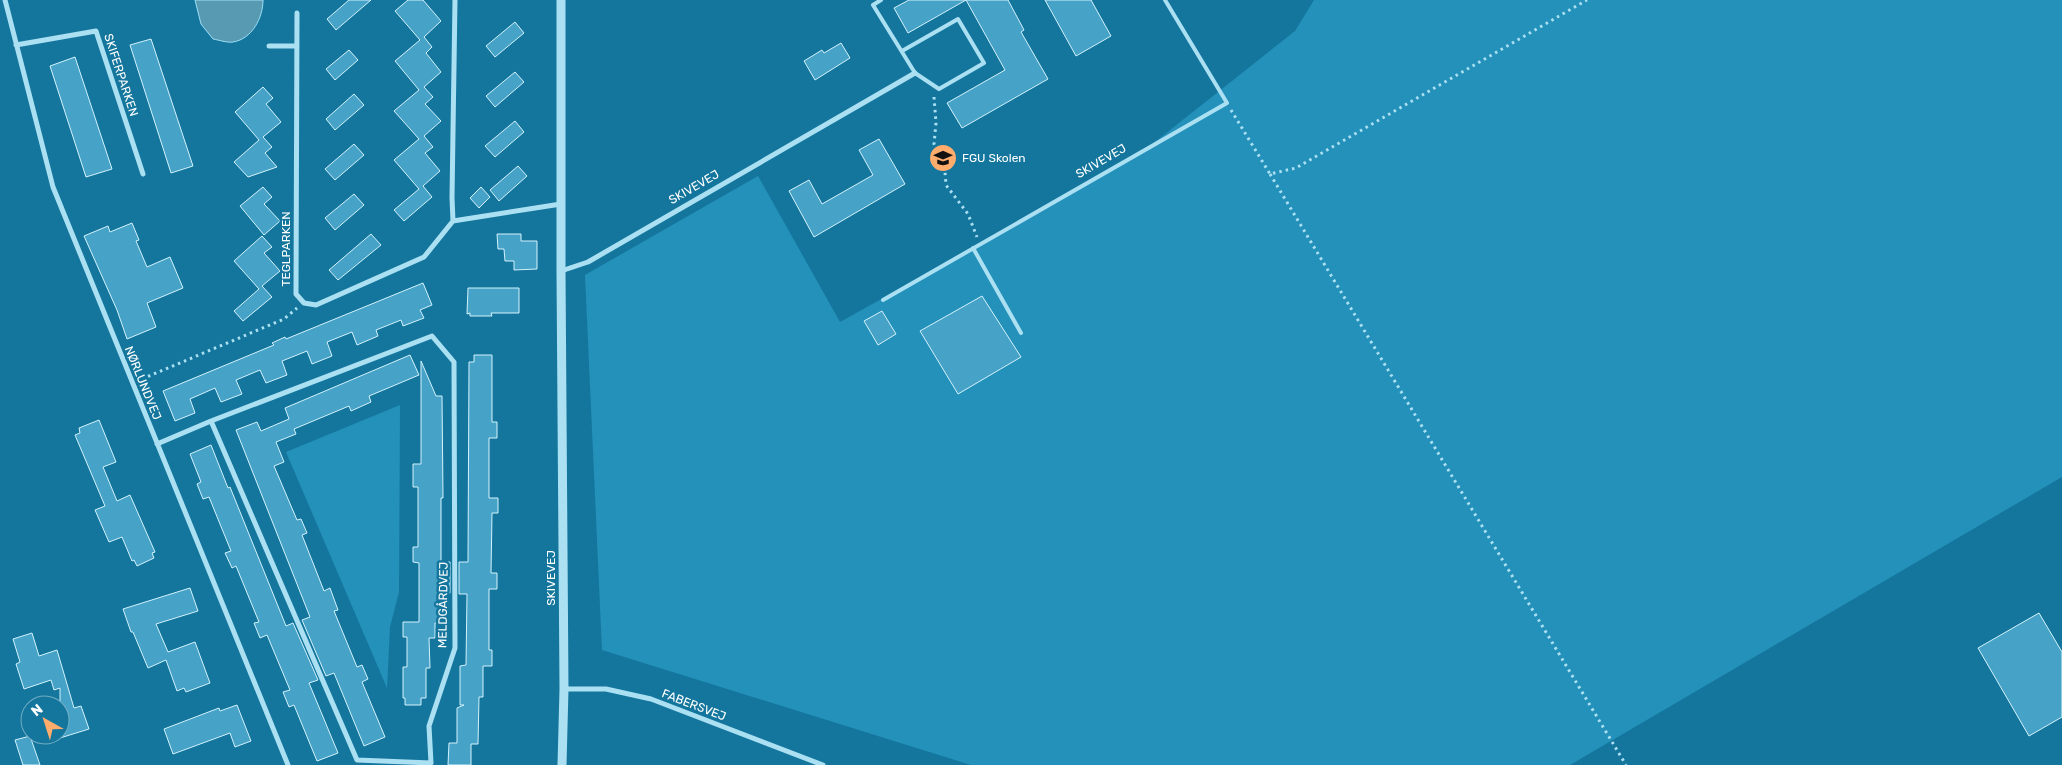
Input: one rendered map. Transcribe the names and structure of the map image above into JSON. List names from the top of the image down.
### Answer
{
  "streets": {
    "street": [
      "SKIFERPARKEN",
      "SKIVEVEJ",
      "TEGLPARKEN",
      "NØRLUNDVEJ",
      "MELDGÅRDVEJ",
      "FABERSVEJ"
    ]
  },
  "crossings": [
    ["SKIFERPARKEN", "NØRLUNDVEJ"],
    ["SKIVEVEJ", "FABERSVEJ"],
    ["NØRLUNDVEJ", "MELDGÅRDVEJ"]
  ],
  "places": {
    "school or university": ["FGU Skolen"]
  },
  "north": "top left"
}
